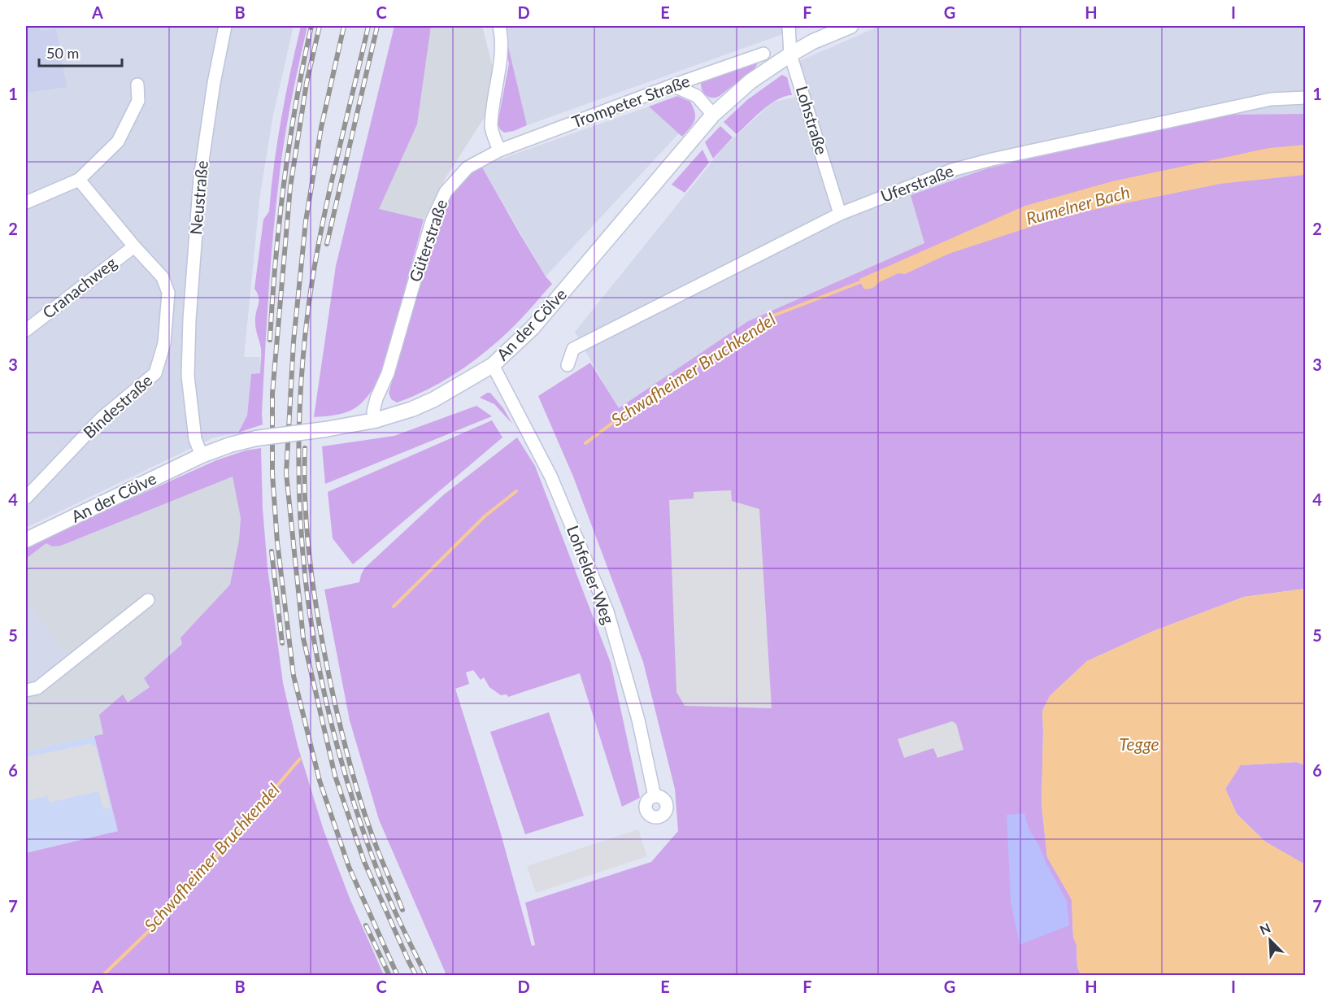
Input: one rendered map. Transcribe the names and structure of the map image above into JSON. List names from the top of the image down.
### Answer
{
  "streets": {
    "street": [
      "Trompeter Straße",
      "Lohstraße",
      "Uferstraße",
      "Neustraße",
      "Güterstraße",
      "Cranachweg",
      "An der Cölve",
      "Bindestraße",
      "Lohfelder Weg"
    ]
  },
  "crossings": [
    ["Trompeter Straße", "Güterstraße"],
    ["Lohstraße", "Uferstraße"],
    ["Lohstraße", "An der Cölve"],
    ["Neustraße", "An der Cölve"],
    ["Güterstraße", "An der Cölve"],
    ["Cranachweg", "Bindestraße"],
    ["An der Cölve", "Lohfelder Weg"]
  ],
  "water": ["Rumelner Bach", "Schwafheimer Bruchkendel", "Tegge"],
  "scale_bar": "50 m",
  "north": "top left",
  "grid": {
    "columns": [
      "A",
      "B",
      "C",
      "D",
      "E",
      "F",
      "G",
      "H",
      "I"
    ],
    "rows": [
      "1",
      "2",
      "3",
      "4",
      "5",
      "6",
      "7"
    ]
  }
}
